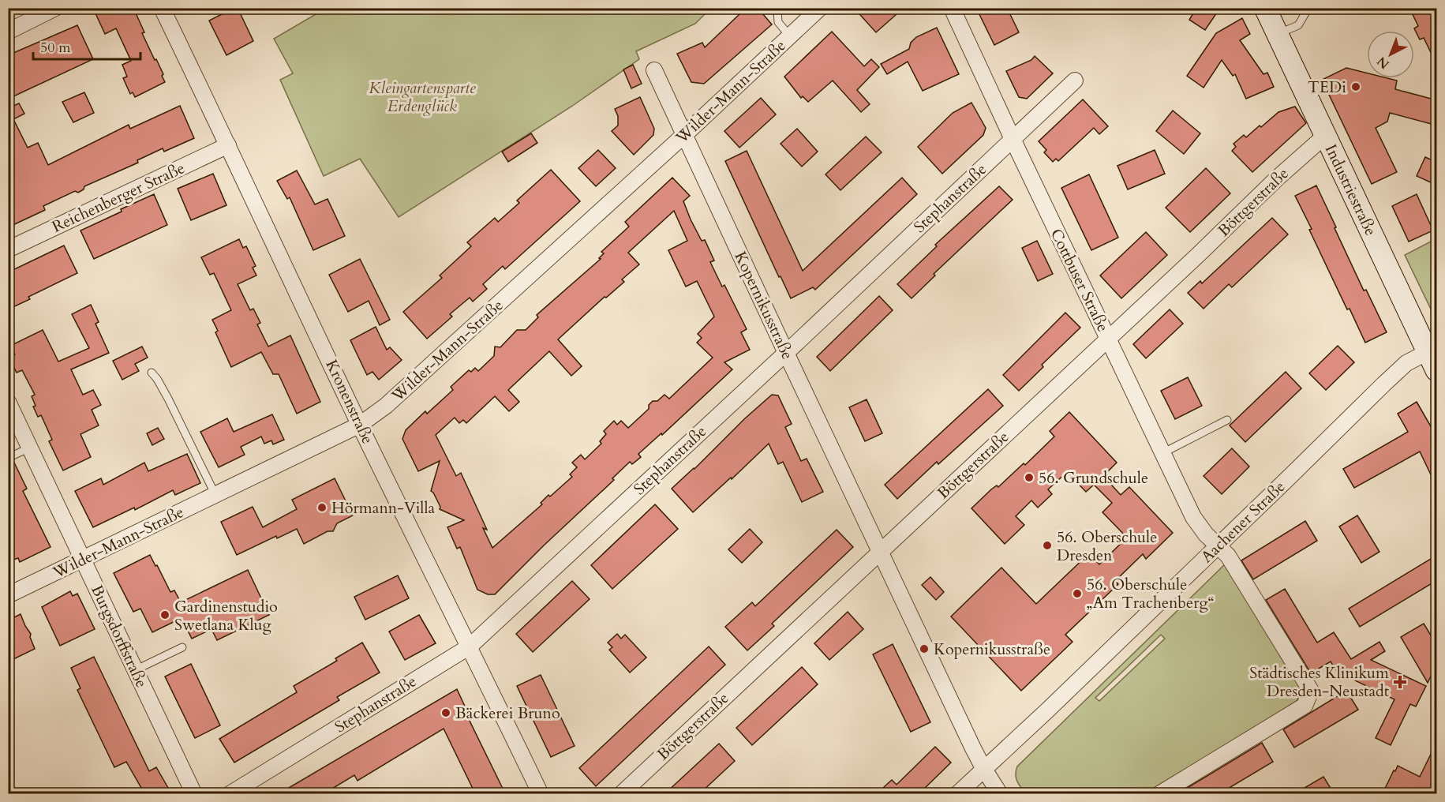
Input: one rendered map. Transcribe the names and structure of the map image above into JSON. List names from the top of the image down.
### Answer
{
  "streets": {
    "street": [
      "Wilder-Mann-Straße",
      "Industriestraße",
      "Reichenberger Straße",
      "Stephanstraße",
      "Böttgerstraße",
      "Cottbuser Straße",
      "Kopernikusstraße",
      "Kronenstraße",
      "Aachener Straße",
      "Burgsdorffstraße"
    ]
  },
  "crossings": [
    ["Wilder-Mann-Straße", "Kopernikusstraße"],
    ["Wilder-Mann-Straße", "Kronenstraße"],
    ["Wilder-Mann-Straße", "Burgsdorffstraße"],
    ["Industriestraße", "Böttgerstraße"],
    ["Industriestraße", "Aachener Straße"],
    ["Reichenberger Straße", "Kronenstraße"],
    ["Stephanstraße", "Cottbuser Straße"],
    ["Stephanstraße", "Kopernikusstraße"],
    ["Stephanstraße", "Kronenstraße"],
    ["Böttgerstraße", "Cottbuser Straße"],
    ["Böttgerstraße", "Kopernikusstraße"],
    ["Cottbuser Straße", "Aachener Straße"],
    ["Kopernikusstraße", "Aachener Straße"]
  ],
  "parks": ["Kleingartensparte Erdenglück"],
  "places": {
    "other": [
      "TEDi",
      "56. Grundschule",
      "Hörmann-Villa",
      "56. Oberschule Dresden",
      "56. Oberschule „Am Trachenberg“",
      "Gardinenstudio Swetlana Klug",
      "Kopernikusstraße",
      "Bäckerei Bruno"
    ],
    "health": ["Städtisches Klinikum Dresden-Neustadt"]
  },
  "scale_bar": "50 m",
  "north": "bottom left"
}
